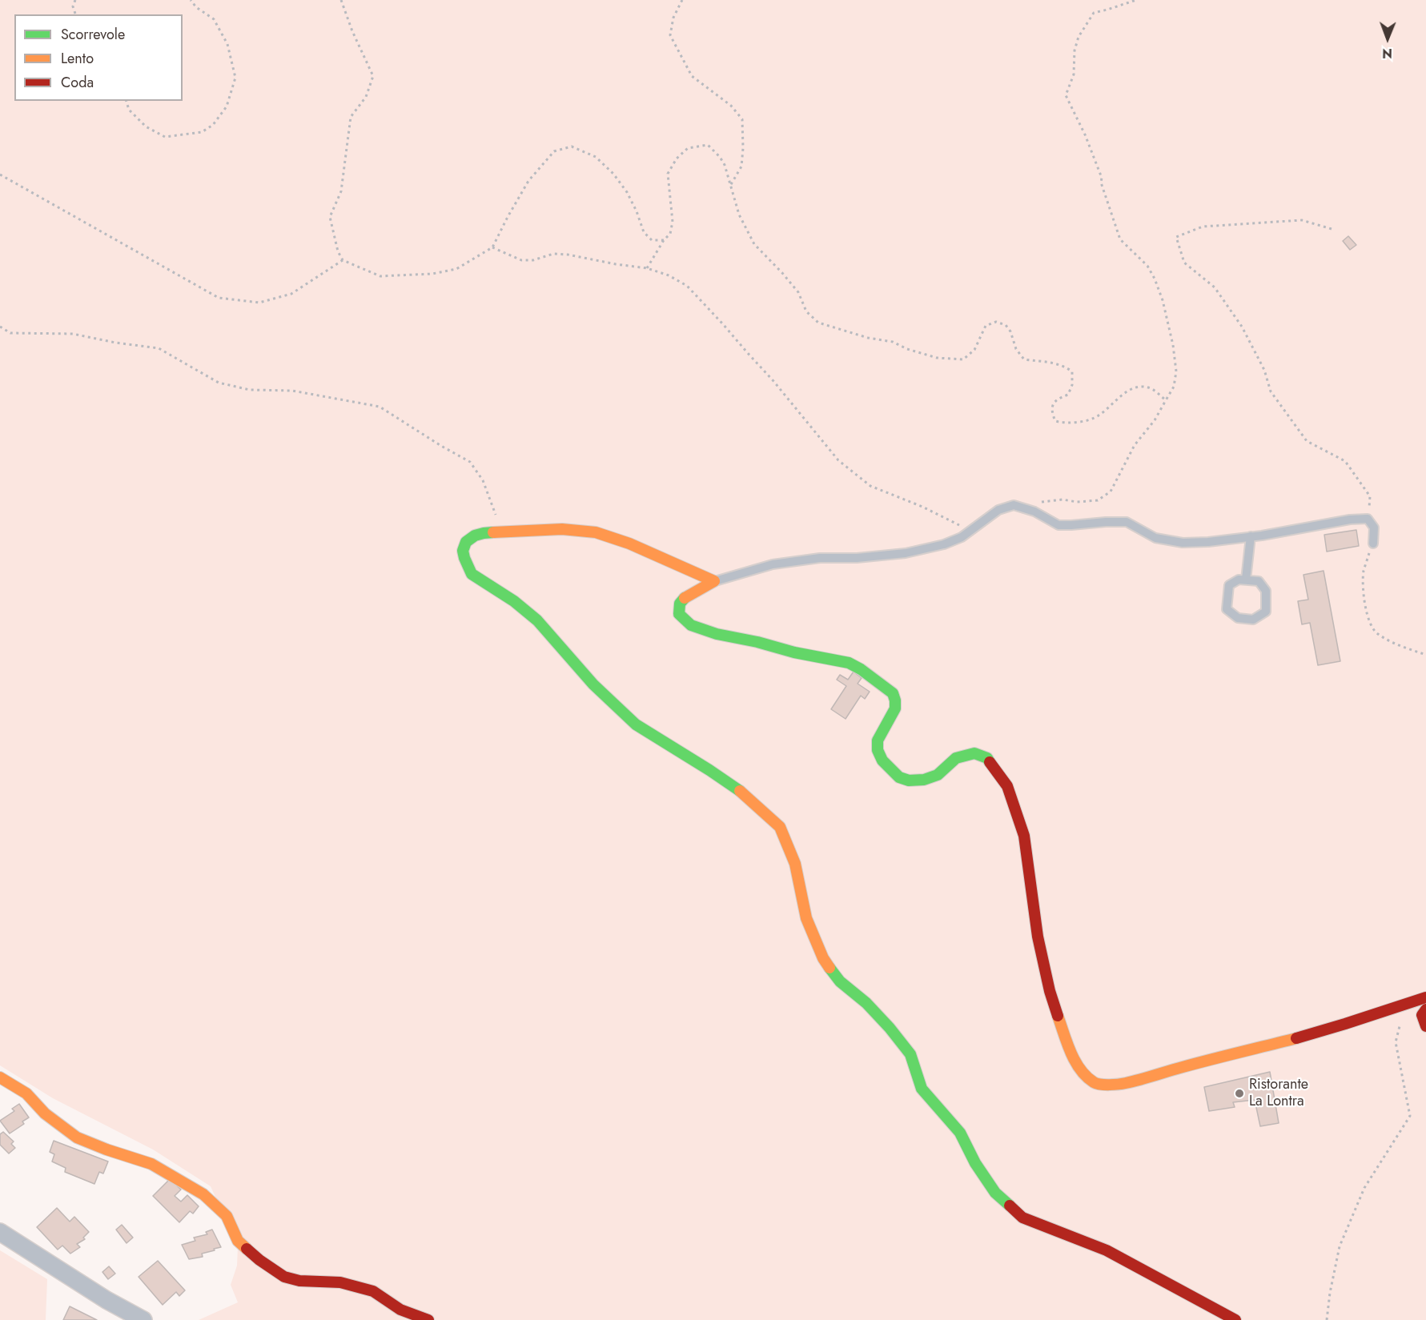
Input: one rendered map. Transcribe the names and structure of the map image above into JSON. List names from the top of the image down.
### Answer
{
  "places": ["Ristorante La Lontra"],
  "legend": ["Scorrevole", "Lento", "Coda"],
  "north": "bottom"
}
